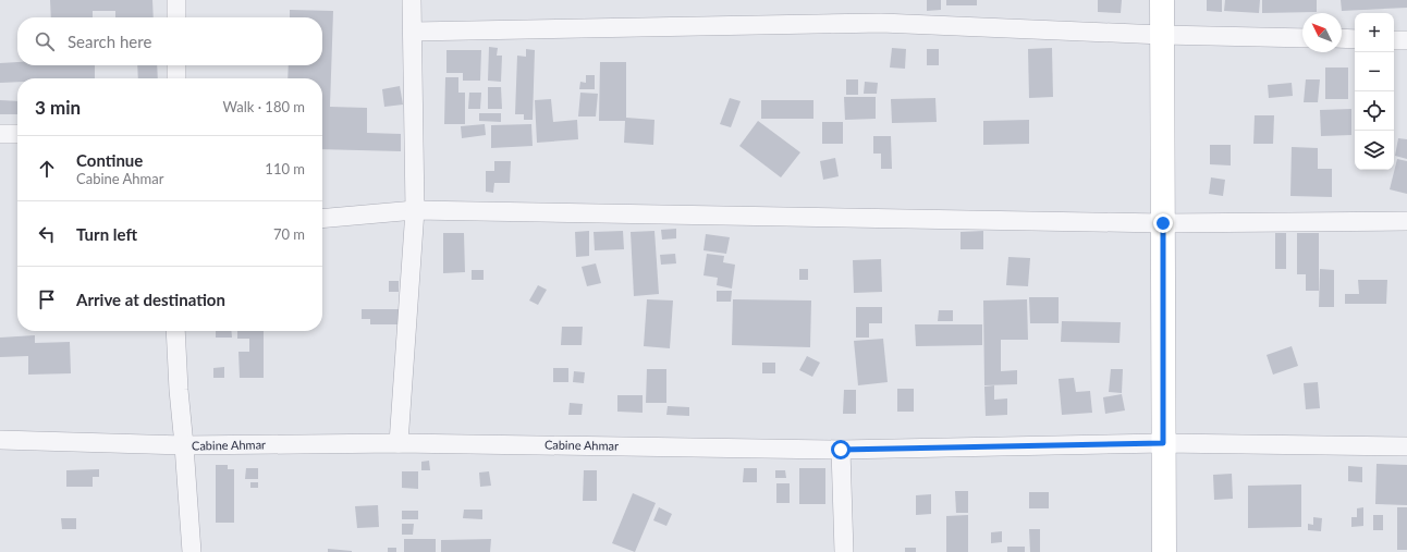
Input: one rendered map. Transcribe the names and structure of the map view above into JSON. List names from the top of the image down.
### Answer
{
  "streets": {
    "street": ["Cabine Ahmar"]
  },
  "north": "top left",
  "page": {
    "map_buttons": ["+", "−"],
    "search": "Search here",
    "heading": ["3 min", "Walk · 180 m"],
    "list": [
      ["Continue", "Cabine Ahmar", "110 m"],
      ["Turn left", "70 m"],
      "Arrive at destination"
    ]
  }
}
